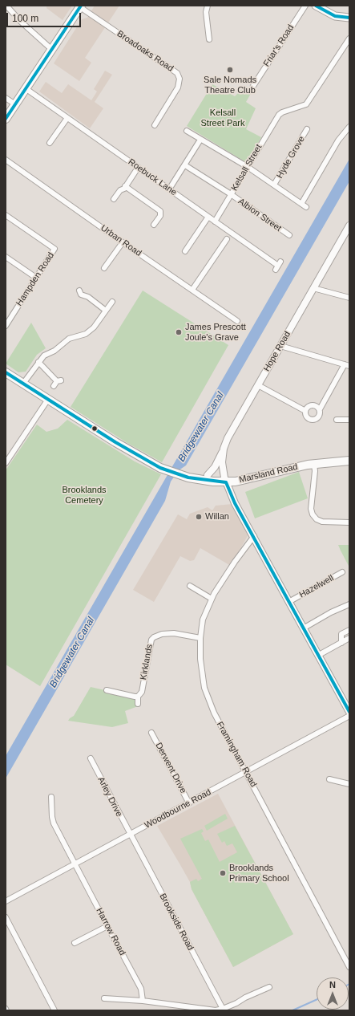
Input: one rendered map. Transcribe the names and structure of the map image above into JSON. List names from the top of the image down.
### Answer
{
  "streets": {
    "main road": ["Marsland Road"],
    "street": [
      "Friar's Road",
      "Broadoaks Road",
      "Hyde Grove",
      "Kelsall Street",
      "Roebuck Lane",
      "Albion Street",
      "Urban Road",
      "Hampden Road",
      "Hope Road",
      "Hazelwell",
      "Kirklands",
      "Framingham Road",
      "Derwent Drive",
      "Arley Drive",
      "Woodbourne Road",
      "Brookside Road",
      "Harrow Road"
    ]
  },
  "crossings": [
    ["Kelsall Street", "Roebuck Lane"],
    ["Kelsall Street", "Albion Street"],
    ["Hope Road", "Marsland Road"],
    ["Hope Road", "Hazelwell"],
    ["Hope Road", "Framingham Road"],
    ["Kirklands", "Framingham Road"],
    ["Framingham Road", "Woodbourne Road"],
    ["Derwent Drive", "Woodbourne Road"],
    ["Arley Drive", "Woodbourne Road"],
    ["Arley Drive", "Brookside Road"],
    ["Woodbourne Road", "Brookside Road"],
    ["Woodbourne Road", "Harrow Road"]
  ],
  "water": ["Bridgewater Canal"],
  "parks": ["Kelsall Street Park", "Brooklands Cemetery"],
  "places": [
    "Sale Nomads Theatre Club",
    "James Prescott Joule's Grave",
    "Willan",
    "Brooklands Primary School"
  ],
  "scale_bar": "100 m",
  "north": "top"
}
